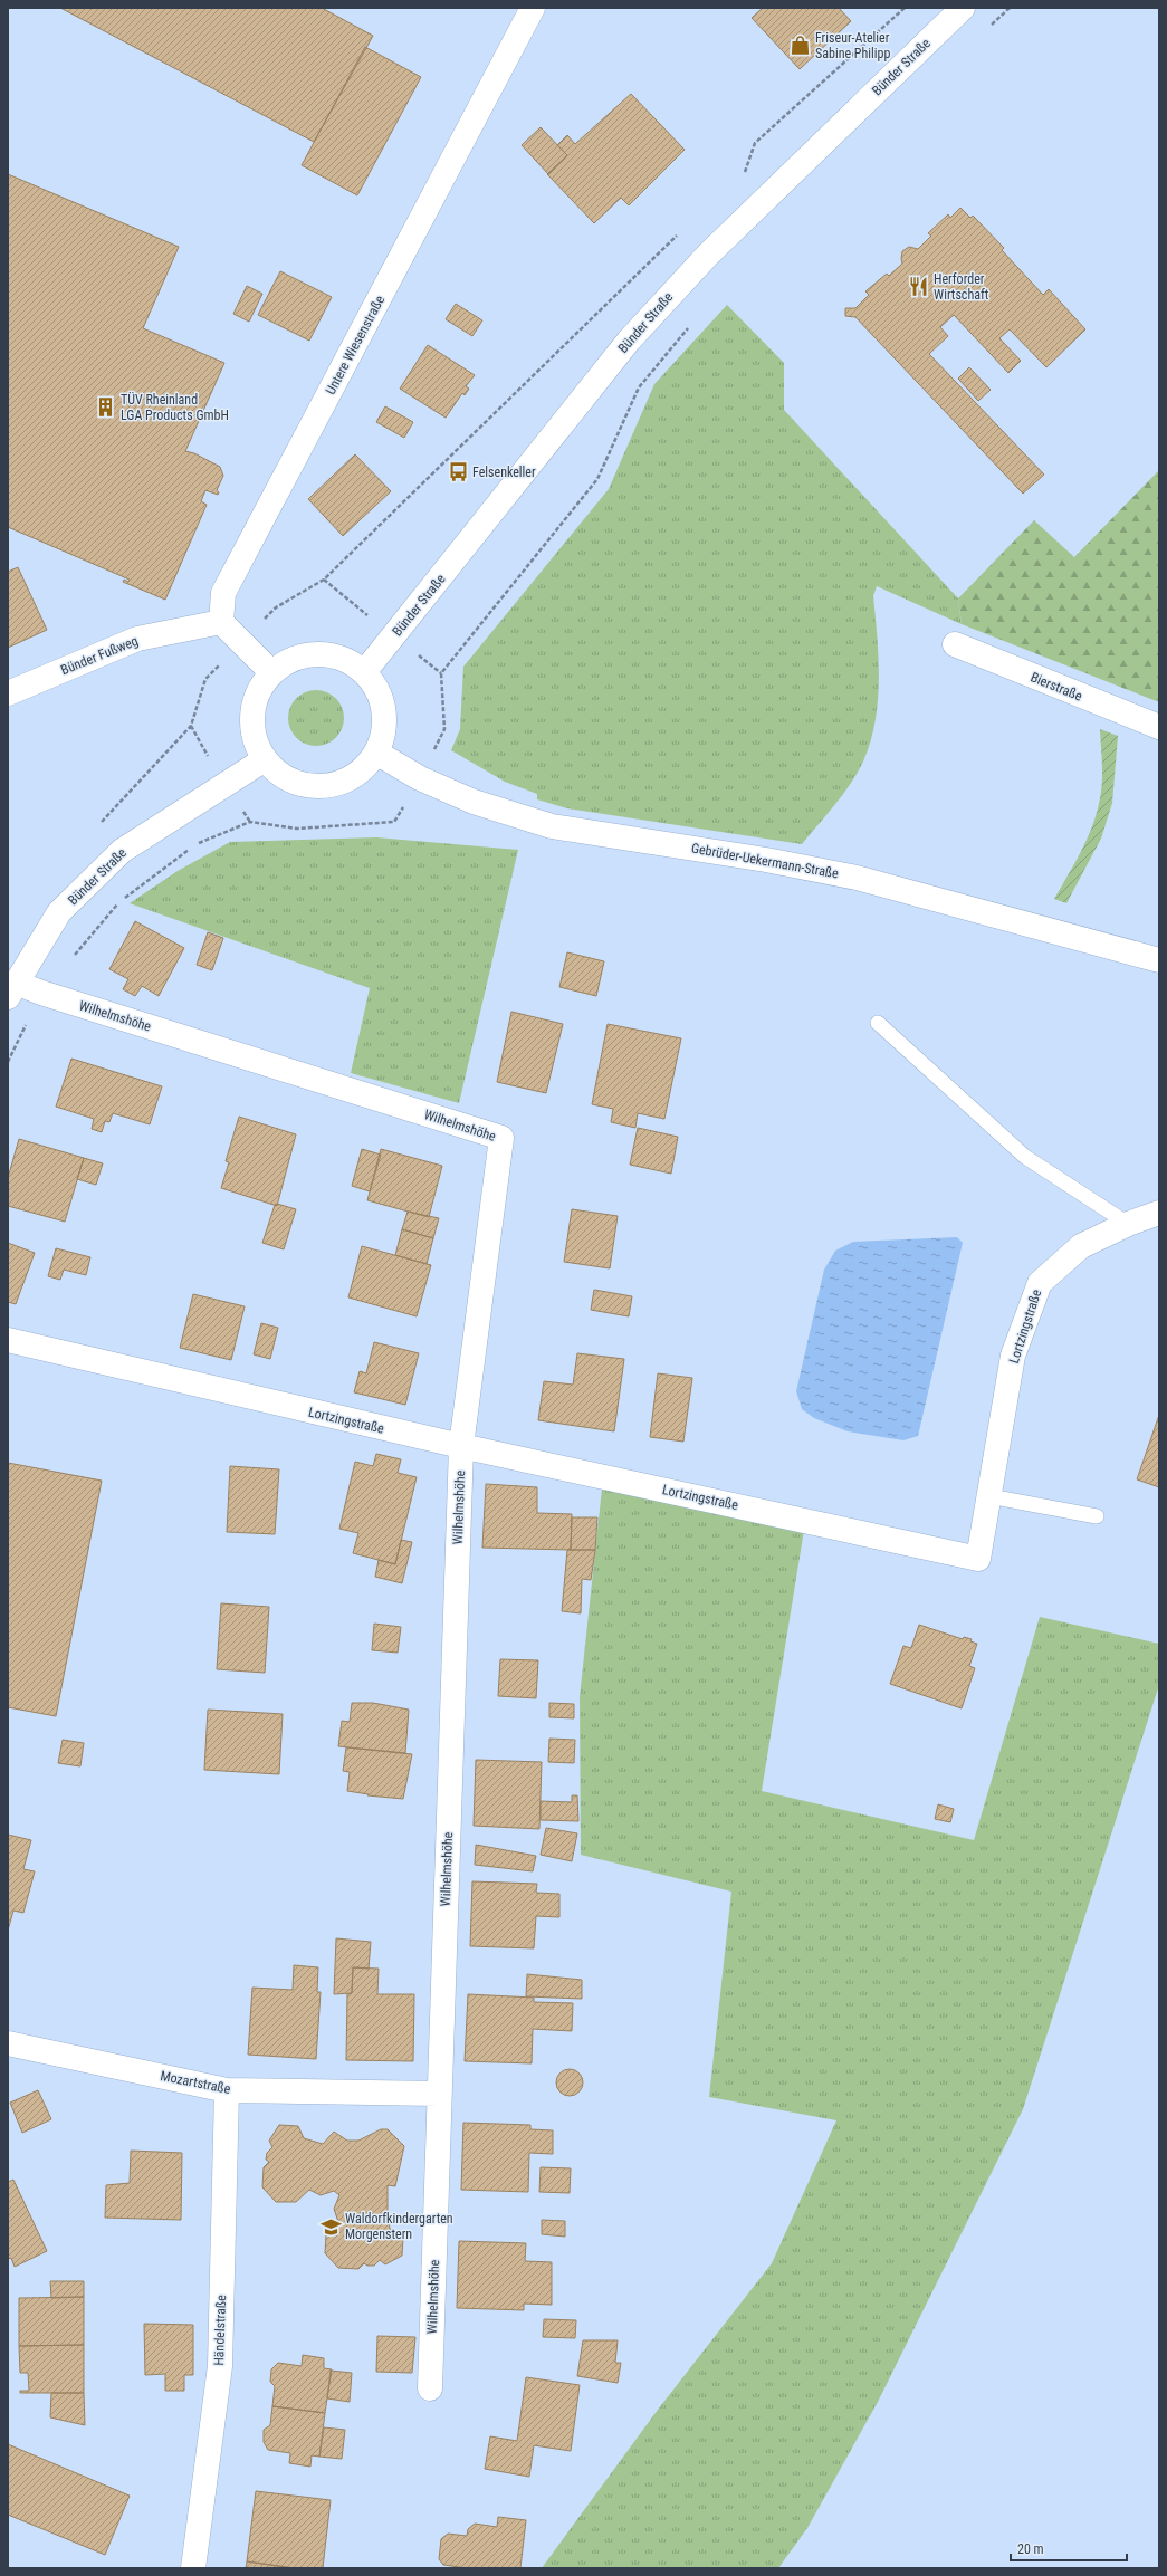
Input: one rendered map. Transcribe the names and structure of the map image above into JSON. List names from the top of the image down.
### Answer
{
  "streets": {
    "street": [
      "Bünder Straße",
      "Untere Wiesenstraße",
      "Bünder Fußweg",
      "Bierstraße",
      "Gebrüder-Uekermann-Straße",
      "Wilhelmshöhe",
      "Lortzingstraße",
      "Mozartstraße",
      "Händelstraße"
    ]
  },
  "crossings": [
    ["Bünder Straße", "Gebrüder-Uekermann-Straße"],
    ["Bünder Straße", "Wilhelmshöhe"],
    ["Untere Wiesenstraße", "Bünder Fußweg"],
    ["Wilhelmshöhe", "Lortzingstraße"],
    ["Wilhelmshöhe", "Mozartstraße"],
    ["Mozartstraße", "Händelstraße"]
  ],
  "places": {
    "shop": ["Friseur-Atelier Sabine Philipp"],
    "restaurant": ["Herforder Wirtschaft"],
    "building": ["TÜV Rheinland LGA Products GmbH"],
    "bus stop": ["Felsenkeller"],
    "school or university": ["Waldorfkindergarten Morgenstern"]
  },
  "scale_bar": "20 m"
}
